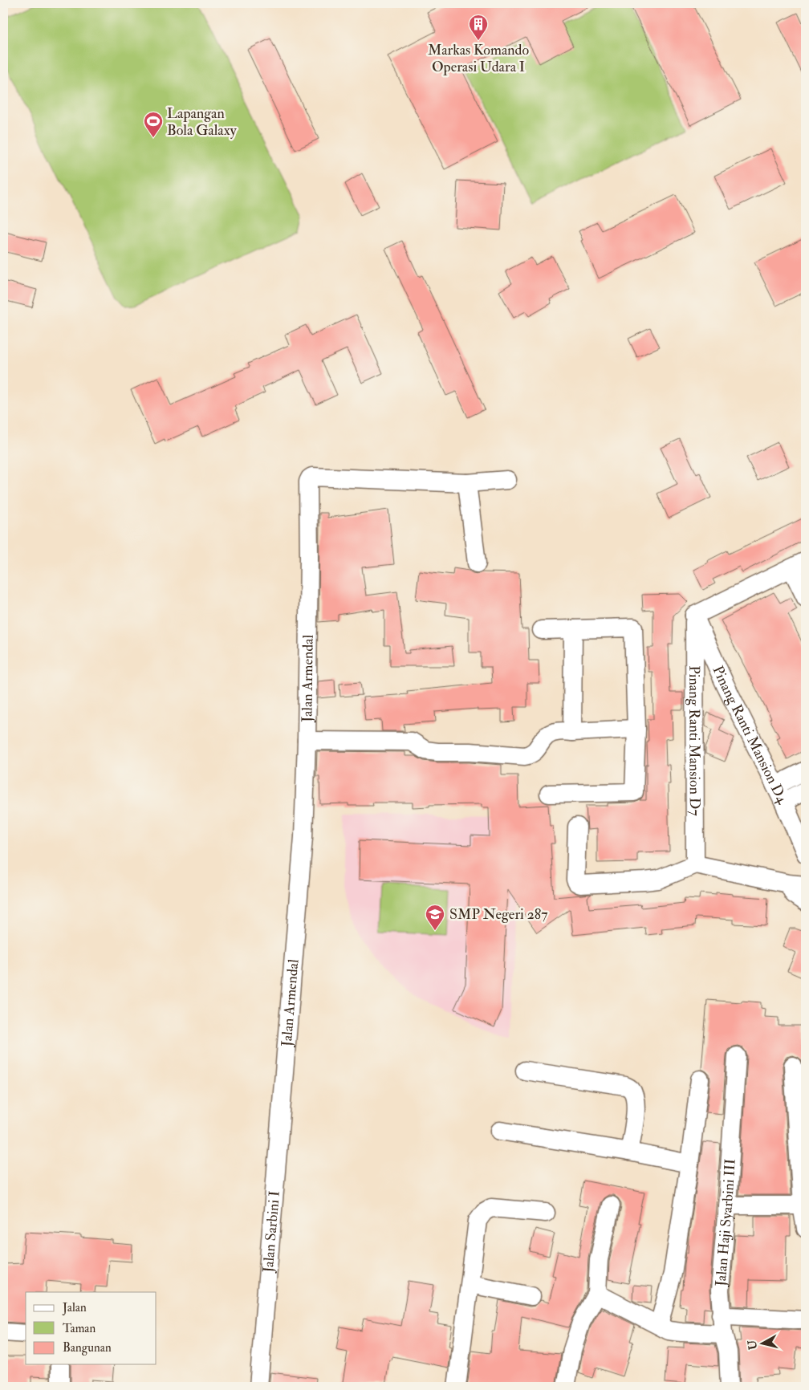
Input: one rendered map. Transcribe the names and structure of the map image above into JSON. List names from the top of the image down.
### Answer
{
  "streets": {
    "street": [
      "Jalan Armendal",
      "Pinang Ranti Mansion D4",
      "Pinang Ranti Mansion D7",
      "Jalan Haji Syarbini III",
      "Jalan Sarbini I"
    ]
  },
  "crossings": [
    ["Jalan Armendal", "Jalan Sarbini I"],
    ["Pinang Ranti Mansion D4", "Pinang Ranti Mansion D7"]
  ],
  "places": {
    "building": ["Markas Komando Operasi Udara I"],
    "sports": ["Lapangan Bola Galaxy"],
    "school or university": ["SMP Negeri 287"]
  },
  "legend": ["Jalan", "Taman", "Bangunan"],
  "north": "left"
}
